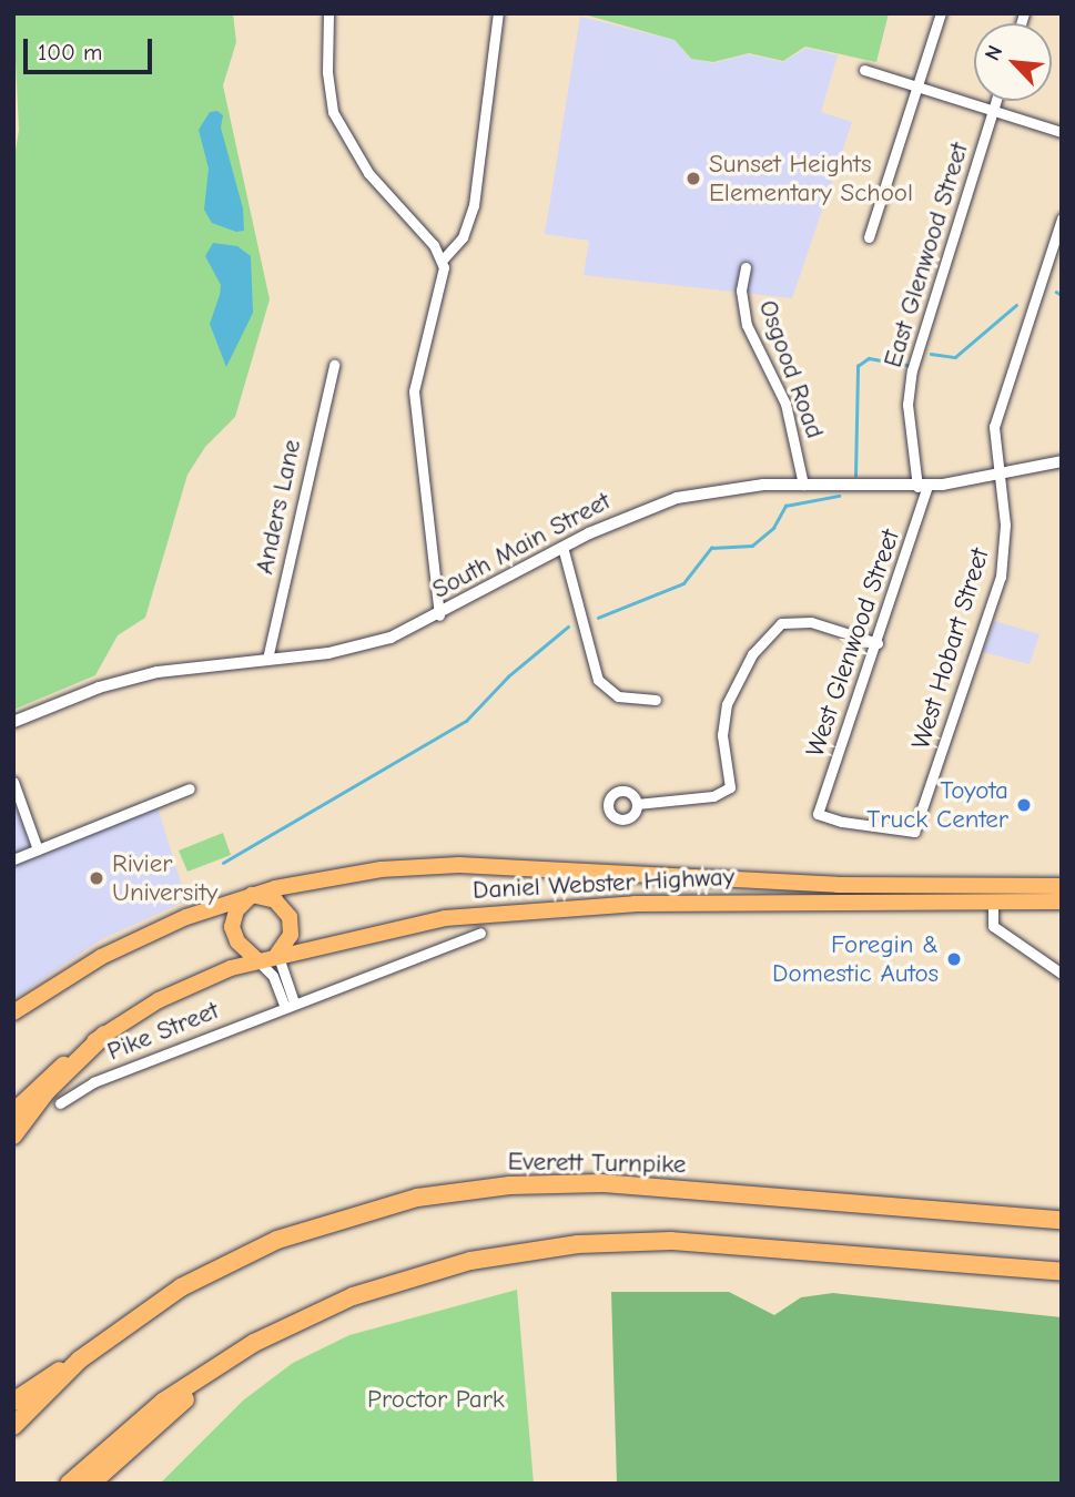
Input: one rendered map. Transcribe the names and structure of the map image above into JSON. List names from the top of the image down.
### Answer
{
  "streets": {
    "highway": ["Everett Turnpike"],
    "main road": ["Daniel Webster Highway"],
    "street": [
      "East Glenwood Street",
      "Osgood Road",
      "Anders Lane",
      "South Main Street",
      "West Glenwood Street",
      "West Hobart Street",
      "Pike Street"
    ]
  },
  "crossings": [
    ["East Glenwood Street", "South Main Street"],
    ["East Glenwood Street", "West Glenwood Street"],
    ["Osgood Road", "South Main Street"],
    ["Anders Lane", "South Main Street"],
    ["South Main Street", "West Glenwood Street"],
    ["South Main Street", "West Hobart Street"],
    ["West Glenwood Street", "West Hobart Street"]
  ],
  "parks": ["Proctor Park"],
  "places": [
    "Sunset Heights Elementary School",
    "Toyota Truck Center",
    "Rivier University",
    "Foregin & Domestic Autos"
  ],
  "scale_bar": "100 m",
  "north": "top left"
}
